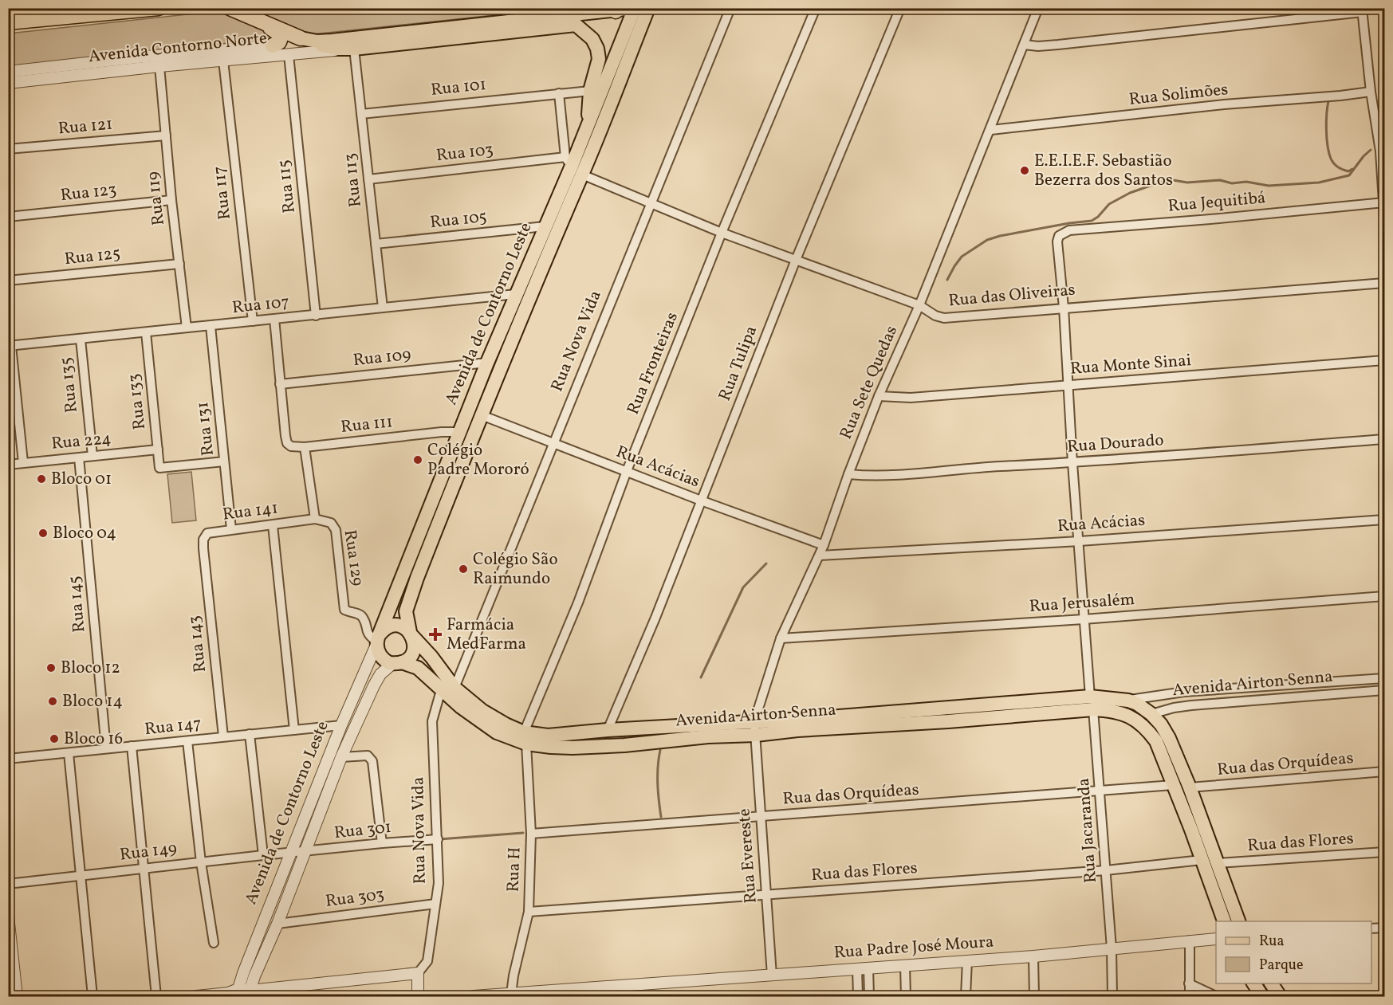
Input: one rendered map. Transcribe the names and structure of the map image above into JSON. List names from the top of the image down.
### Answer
{
  "streets": {
    "main road": ["Avenida de Contorno Leste", "Avenida Airton Senna"],
    "street": [
      "Avenida Contorno Norte",
      "Rua 101",
      "Rua Solimões",
      "Rua 121",
      "Rua 103",
      "Rua 113",
      "Rua 115",
      "Rua 123",
      "Rua 117",
      "Rua 119",
      "Rua Jequitibá",
      "Rua 105",
      "Rua 125",
      "Rua das Oliveiras",
      "Rua 107",
      "Rua Nova Vida",
      "Rua 109",
      "Rua Fronteiras",
      "Rua Tulipa",
      "Rua Monte Sinai",
      "Rua Sete Quedas",
      "Rua 135",
      "Rua 133",
      "Rua 111",
      "Rua 131",
      "Rua 224",
      "Rua Dourado",
      "Rua Acácias",
      "Rua 141",
      "Rua 129",
      "Rua Jerusalém",
      "Rua 145",
      "Rua 143",
      "Rua 147",
      "Rua das Orquídeas",
      "Rua 301",
      "Rua Jacaranda",
      "Rua das Flores",
      "Rua 149",
      "Rua Evereste",
      "Rua H",
      "Rua 303",
      "Rua Padre José Moura"
    ]
  },
  "crossings": [
    ["Avenida Contorno Norte", "Rua 113"],
    ["Avenida Contorno Norte", "Rua 115"],
    ["Avenida Contorno Norte", "Rua 117"],
    ["Avenida Contorno Norte", "Rua 119"],
    ["Rua 101", "Rua 113"],
    ["Rua 101", "Avenida de Contorno Leste"],
    ["Rua Solimões", "Rua Sete Quedas"],
    ["Rua 121", "Rua 119"],
    ["Rua 103", "Rua 113"],
    ["Rua 103", "Avenida de Contorno Leste"],
    ["Rua 113", "Rua 105"],
    ["Rua 113", "Rua 107"],
    ["Rua 115", "Rua 107"],
    ["Rua 123", "Rua 119"],
    ["Rua 117", "Rua 107"],
    ["Rua 119", "Rua 125"],
    ["Rua 119", "Rua 107"],
    ["Rua Jequitibá", "Rua Jacaranda"],
    ["Rua 105", "Avenida de Contorno Leste"],
    ["Rua das Oliveiras", "Avenida de Contorno Leste"],
    ["Rua das Oliveiras", "Rua Nova Vida"],
    ["Rua das Oliveiras", "Rua Fronteiras"],
    ["Rua das Oliveiras", "Rua Tulipa"],
    ["Rua das Oliveiras", "Rua Sete Quedas"],
    ["Rua das Oliveiras", "Rua Jacaranda"],
    ["Rua 107", "Avenida de Contorno Leste"],
    ["Rua 107", "Rua 135"],
    ["Rua 107", "Rua 133"],
    ["Rua 107", "Rua 131"],
    ["Avenida de Contorno Leste", "Rua 109"],
    ["Avenida de Contorno Leste", "Rua 111"],
    ["Avenida de Contorno Leste", "Rua Acácias"],
    ["Avenida de Contorno Leste", "Rua 129"],
    ["Avenida de Contorno Leste", "Avenida Airton Senna"],
    ["Avenida de Contorno Leste", "Rua 147"],
    ["Avenida de Contorno Leste", "Rua 301"],
    ["Avenida de Contorno Leste", "Rua 149"],
    ["Avenida de Contorno Leste", "Rua 303"],
    ["Rua Nova Vida", "Rua Acácias"],
    ["Rua Nova Vida", "Avenida Airton Senna"],
    ["Rua Nova Vida", "Rua 301"],
    ["Rua Nova Vida", "Rua 303"],
    ["Rua Fronteiras", "Rua Acácias"],
    ["Rua Fronteiras", "Avenida Airton Senna"],
    ["Rua Fronteiras", "Rua H"],
    ["Rua Tulipa", "Rua Acácias"],
    ["Rua Tulipa", "Avenida Airton Senna"],
    ["Rua Monte Sinai", "Rua Sete Quedas"],
    ["Rua Monte Sinai", "Rua Jacaranda"],
    ["Rua Sete Quedas", "Rua Dourado"],
    ["Rua Sete Quedas", "Rua Acácias"],
    ["Rua Sete Quedas", "Rua Jerusalém"],
    ["Rua Sete Quedas", "Avenida Airton Senna"],
    ["Rua Sete Quedas", "Rua Evereste"],
    ["Rua 135", "Rua 224"],
    ["Rua 133", "Rua 131"],
    ["Rua 133", "Rua 224"],
    ["Rua 131", "Rua 141"],
    ["Rua 224", "Rua 145"],
    ["Rua Dourado", "Rua Jacaranda"],
    ["Rua Acácias", "Rua Jacaranda"],
    ["Rua 141", "Rua 129"],
    ["Rua 141", "Rua 143"],
    ["Rua 129", "Avenida Airton Senna"],
    ["Rua Jerusalém", "Rua Jacaranda"],
    ["Rua 145", "Rua 147"],
    ["Rua 143", "Rua 147"],
    ["Avenida Airton Senna", "Rua das Orquídeas"],
    ["Avenida Airton Senna", "Rua Jacaranda"],
    ["Avenida Airton Senna", "Rua Evereste"],
    ["Avenida Airton Senna", "Rua H"],
    ["Rua das Orquídeas", "Rua Jacaranda"],
    ["Rua das Orquídeas", "Rua Evereste"],
    ["Rua das Orquídeas", "Rua H"],
    ["Rua 301", "Rua 149"],
    ["Rua Jacaranda", "Rua das Flores"],
    ["Rua Jacaranda", "Rua Padre José Moura"],
    ["Rua das Flores", "Rua Evereste"],
    ["Rua das Flores", "Rua H"],
    ["Rua Evereste", "Rua Padre José Moura"],
    ["Rua H", "Rua Padre José Moura"]
  ],
  "places": {
    "other": [
      "E.E.I.E.F. Sebastião Bezerra dos Santos",
      "Colégio Padre Mororó",
      "Bloco 01",
      "Bloco 04",
      "Colégio São Raimundo",
      "Bloco 12",
      "Bloco 14",
      "Bloco 16"
    ],
    "health": ["Farmácia MedFarma"]
  },
  "legend": ["Rua", "Parque"]
}
